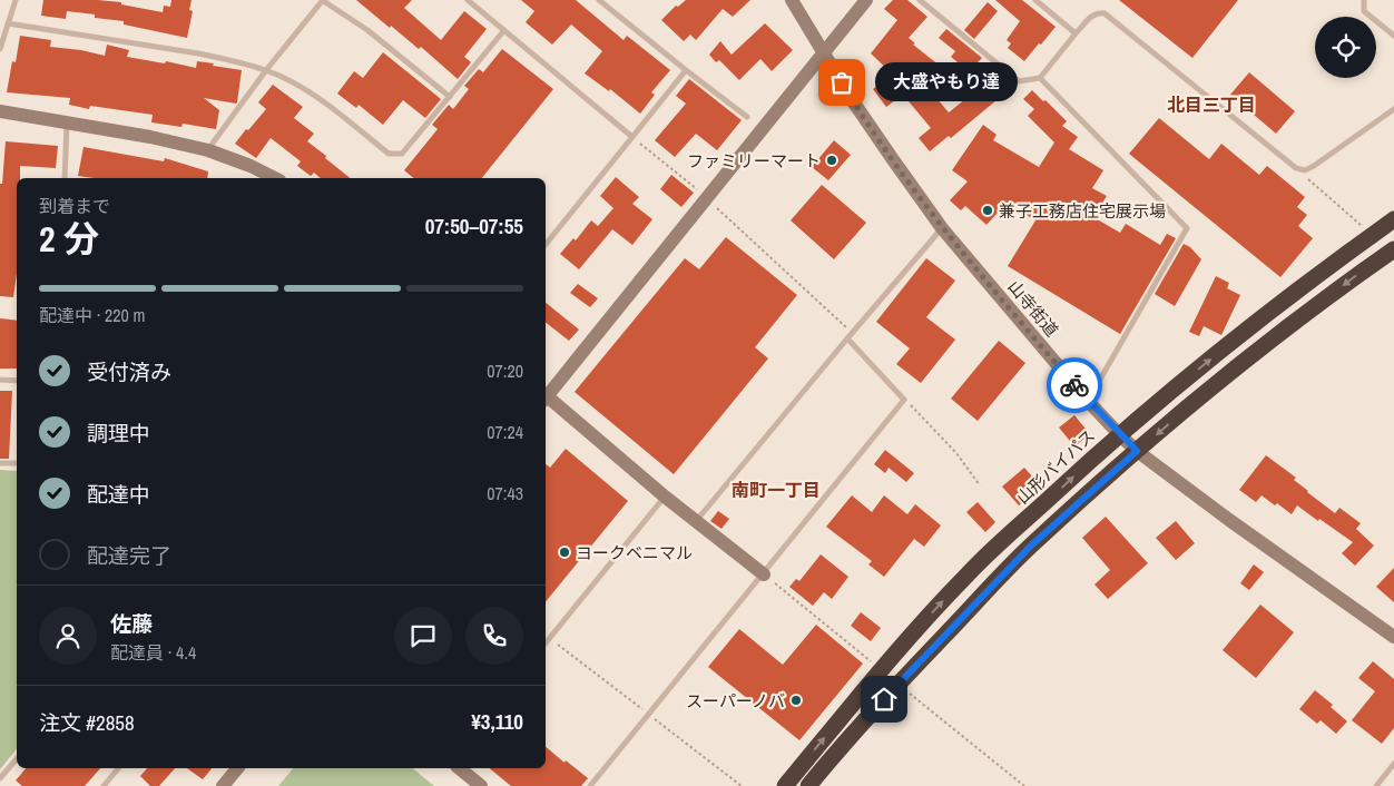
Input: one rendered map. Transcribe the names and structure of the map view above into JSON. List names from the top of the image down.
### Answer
{
  "streets": {
    "highway": ["山形バイパス"],
    "street": ["山寺街道"]
  },
  "crossings": [
    ["山寺街道", "山形バイパス"]
  ],
  "districts": ["北目三丁目", "南町一丁目"],
  "places": [
    "大盛やもり達",
    "ファミリーマート",
    "兼子工務店住宅展示場",
    "ヨークベニマル",
    "スーパーノバ"
  ],
  "page": {
    "bubble": "大盛やもり達",
    "heading": ["2 分", "到着まで", "07:50–07:55"],
    "panel": [
      "佐藤",
      "配達員 · 4.4",
      "注文 #2858",
      "¥3,110"
    ],
    "bar": "配達中 · 220 m",
    "list": [
      ["受付済み", "07:20"],
      ["調理中", "07:24"],
      ["配達中", "07:43"],
      "配達完了"
    ]
  }
}
